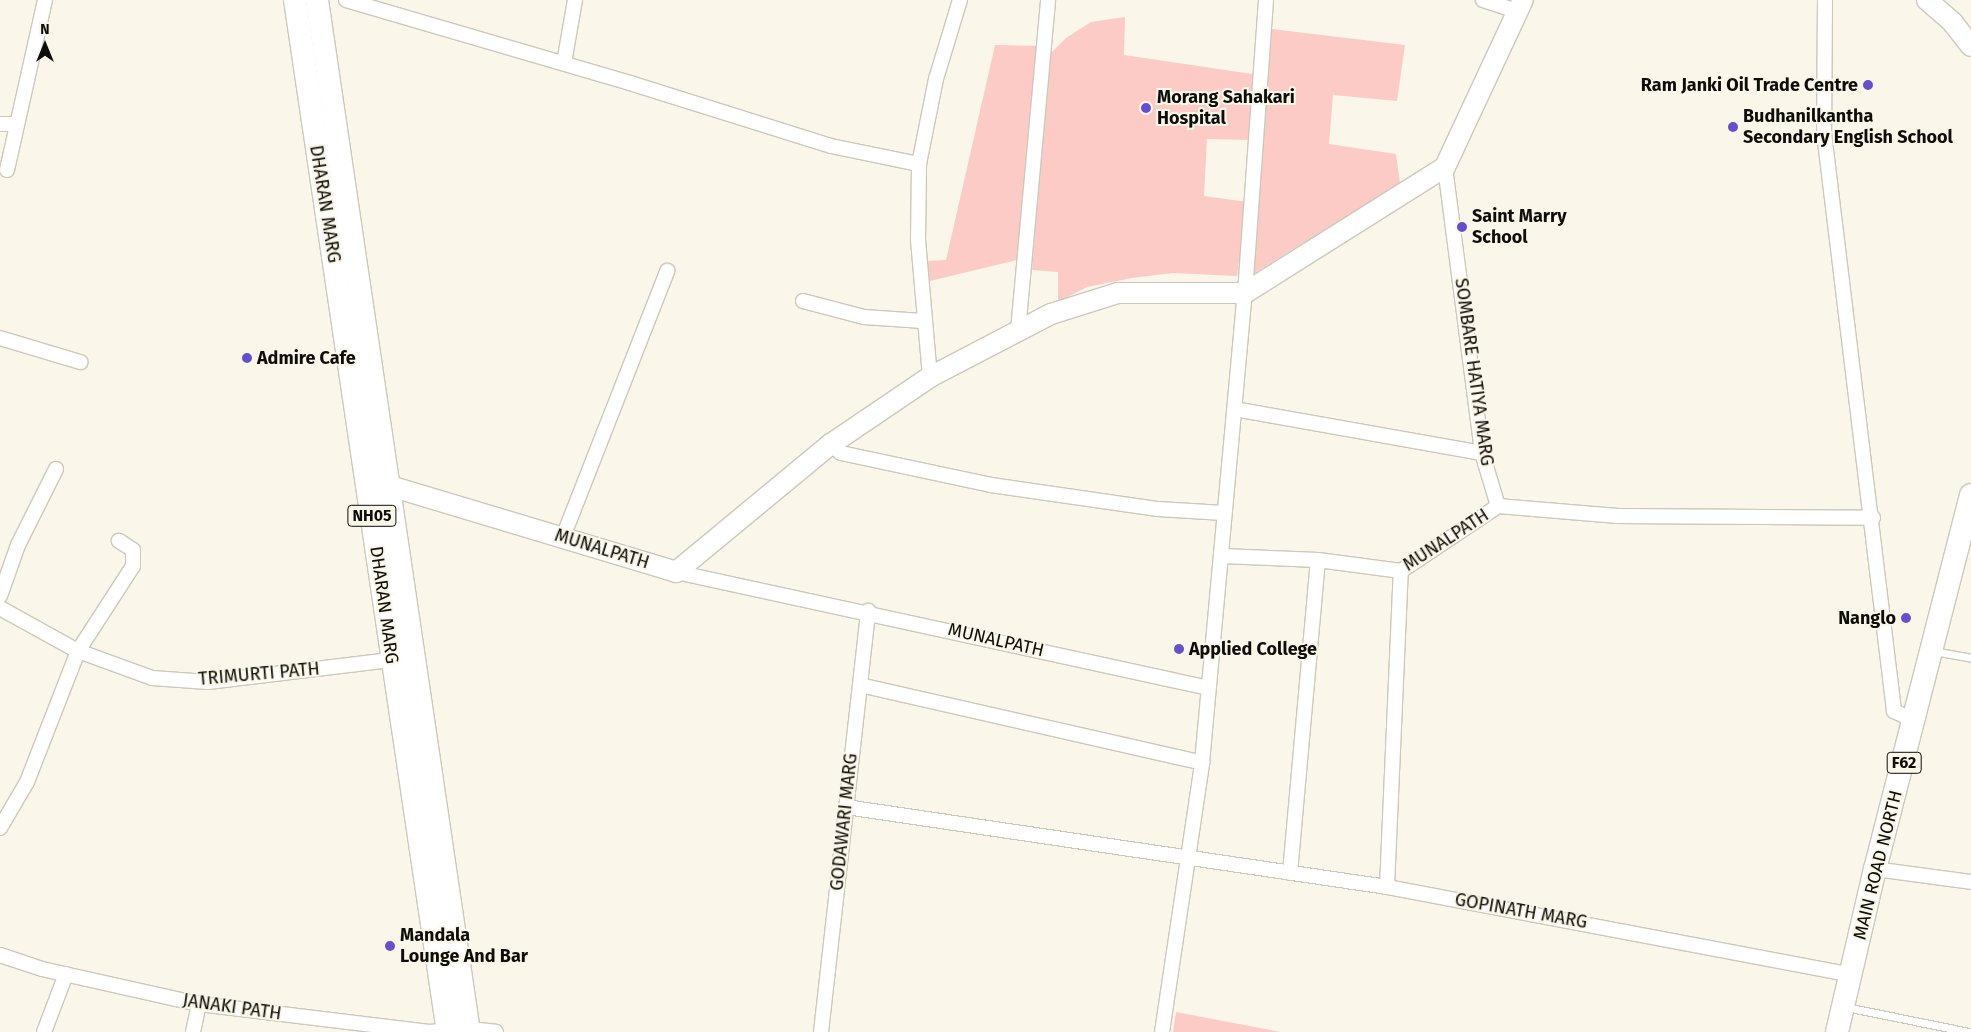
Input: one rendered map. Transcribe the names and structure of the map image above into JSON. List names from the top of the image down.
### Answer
{
  "streets": {
    "main road": [
      "DHARAN MARG",
      "NH05",
      "F62",
      "MAIN ROAD NORTH"
    ],
    "street": [
      "SOMBARE HATIYA MARG",
      "MUNALPATH",
      "TRIMURTI PATH",
      "GODAWARI MARG",
      "GOPINATH MARG",
      "JANAKI PATH"
    ]
  },
  "crossings": [
    ["DHARAN MARG", "MUNALPATH"],
    ["DHARAN MARG", "TRIMURTI PATH"],
    ["DHARAN MARG", "JANAKI PATH"],
    ["SOMBARE HATIYA MARG", "MUNALPATH"],
    ["MUNALPATH", "GODAWARI MARG"],
    ["GODAWARI MARG", "GOPINATH MARG"],
    ["MAIN ROAD NORTH", "GOPINATH MARG"]
  ],
  "places": [
    "Ram Janki Oil Trade Centre",
    "Morang Sahakari Hospital",
    "Budhanilkantha Secondary English School",
    "Saint Marry School",
    "Admire Cafe",
    "Nanglo",
    "Applied College",
    "Mandala Lounge And Bar"
  ],
  "north": "top"
}
